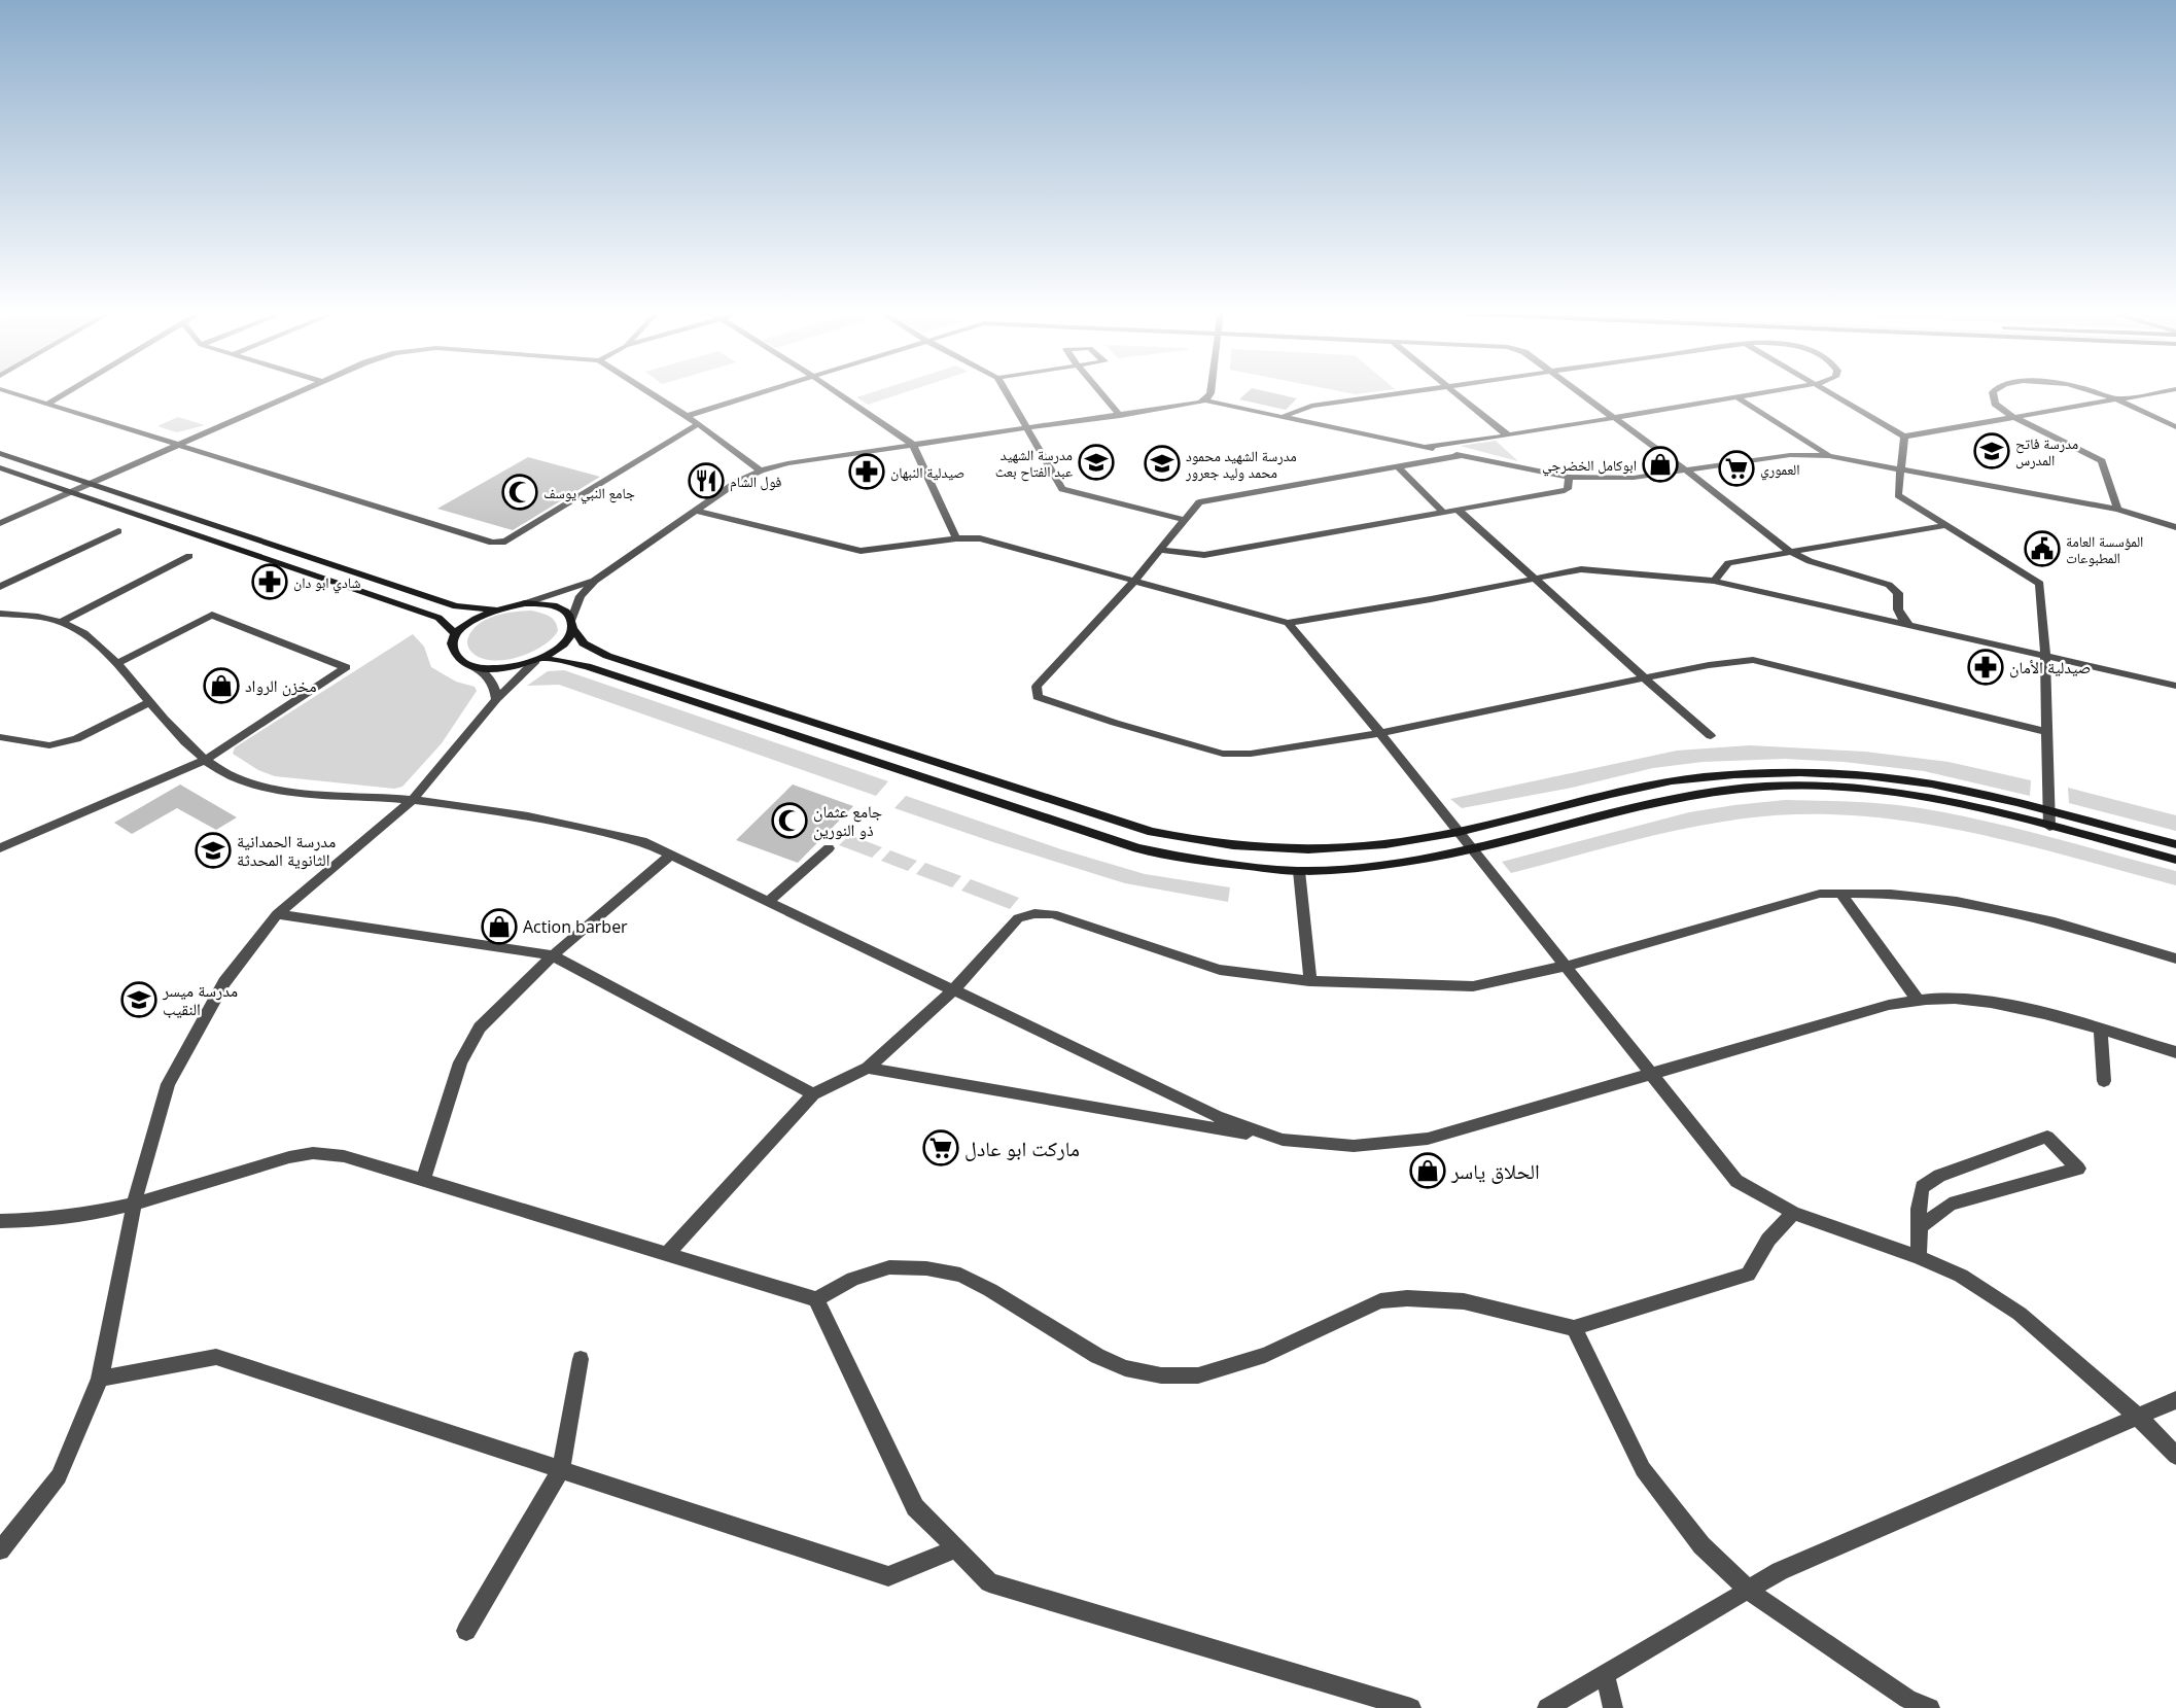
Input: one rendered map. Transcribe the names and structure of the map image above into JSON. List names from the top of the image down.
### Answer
{
  "places": {
    "school or university": [
      "مدرسة فاتح المدرس",
      "مدرسة الشهيد عبد الفتاح بعث",
      "مدرسة الشهيد محمود محمد وليد جعرور",
      "مدرسة الحمدانية الثانوية المحدثة",
      "مدرسة ميسر النقيب"
    ],
    "shop": [
      "ابوكامل الخضرجي",
      "مخزن الرواد",
      "Action barber",
      "الحلاق ياسر"
    ],
    "supermarket": ["العموري", "ماركت ابو عادل"],
    "pharmacy": ["صيدلية النبهان", "شادي ابو دان", "صيدلية الأمان"],
    "restaurant": ["فول الشام"],
    "mosque": ["جامع النبي يوسف", "جامع عثمان ذو النورين"],
    "public building": ["المؤسسة العامة المطبوعات"]
  }
}
